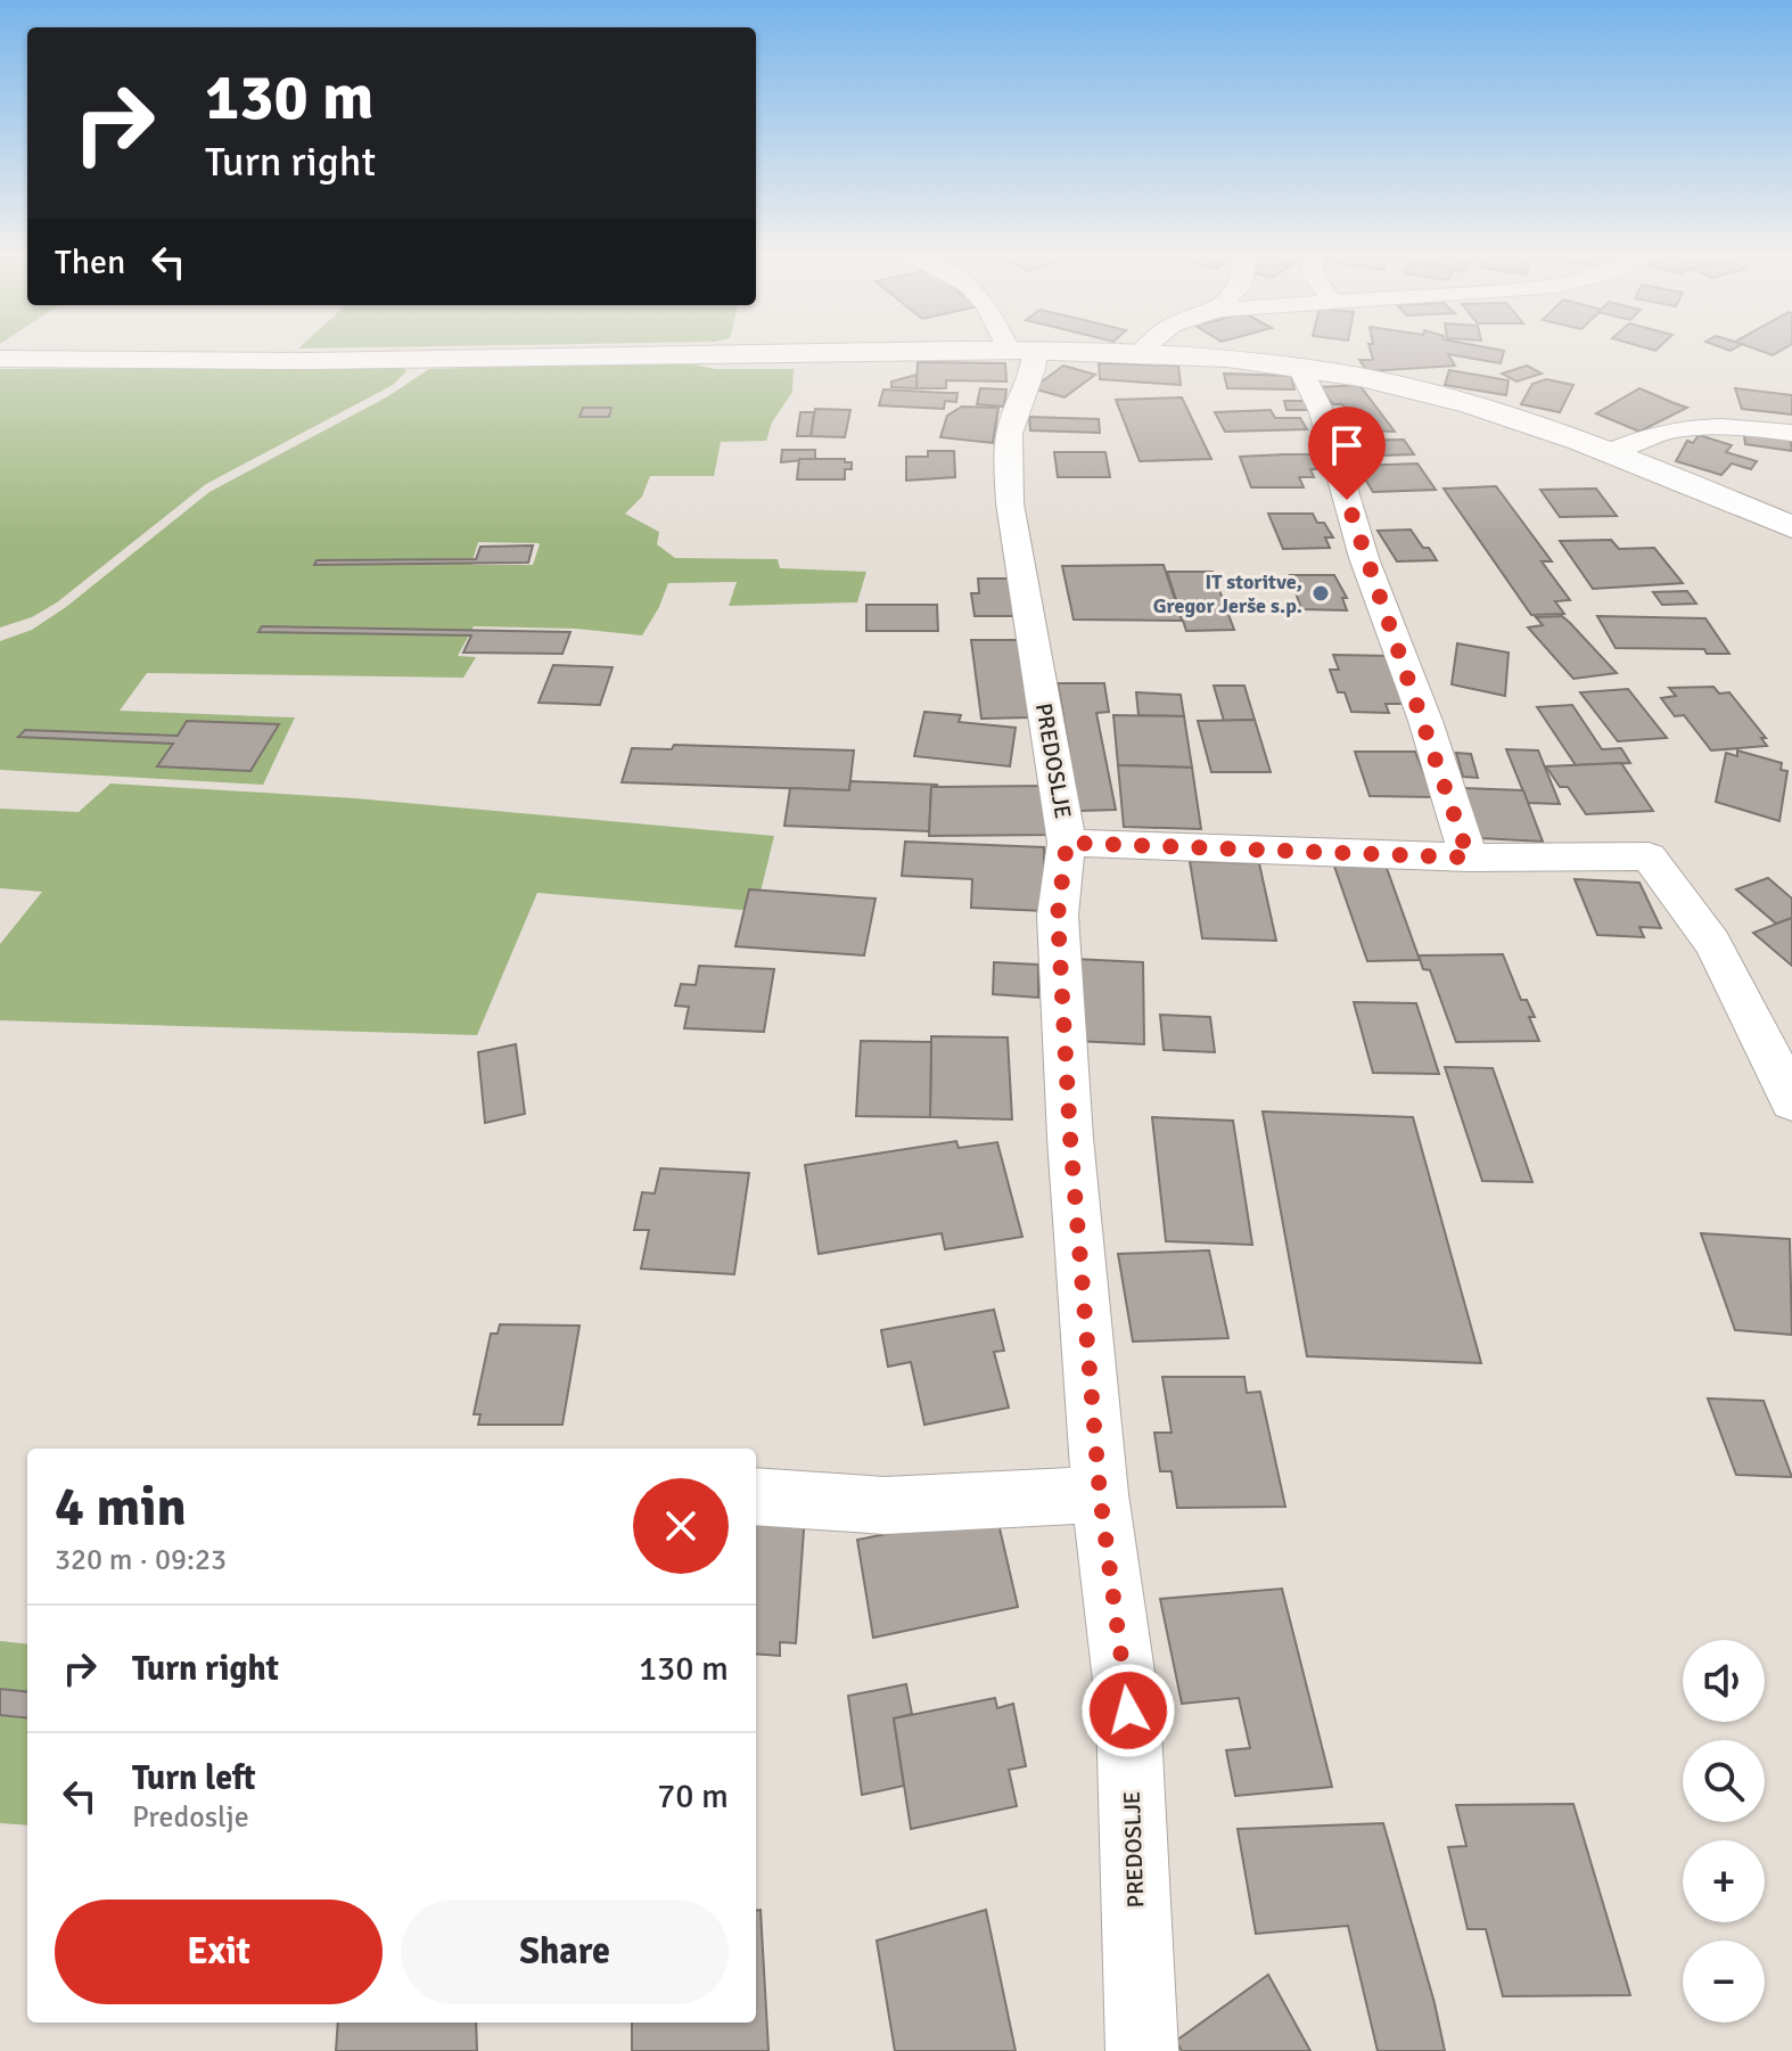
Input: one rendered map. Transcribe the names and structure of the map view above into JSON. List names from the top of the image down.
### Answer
{
  "streets": {
    "street": ["PREDOSLJE"]
  },
  "places": ["IT storitve, Gregor Jerše s.p."],
  "page": {
    "turn": ["130 m", "Turn right"],
    "then": "Then",
    "heading": ["4 min", "320 m · 09:23"],
    "list": [
      {
        "name": "Turn right",
        "value": "130 m"
      },
      {
        "name": "Turn left",
        "note": "Predoslje",
        "value": "70 m"
      }
    ],
    "map_buttons": ["+", "−"],
    "buttons": ["Exit", "Share"]
  }
}
